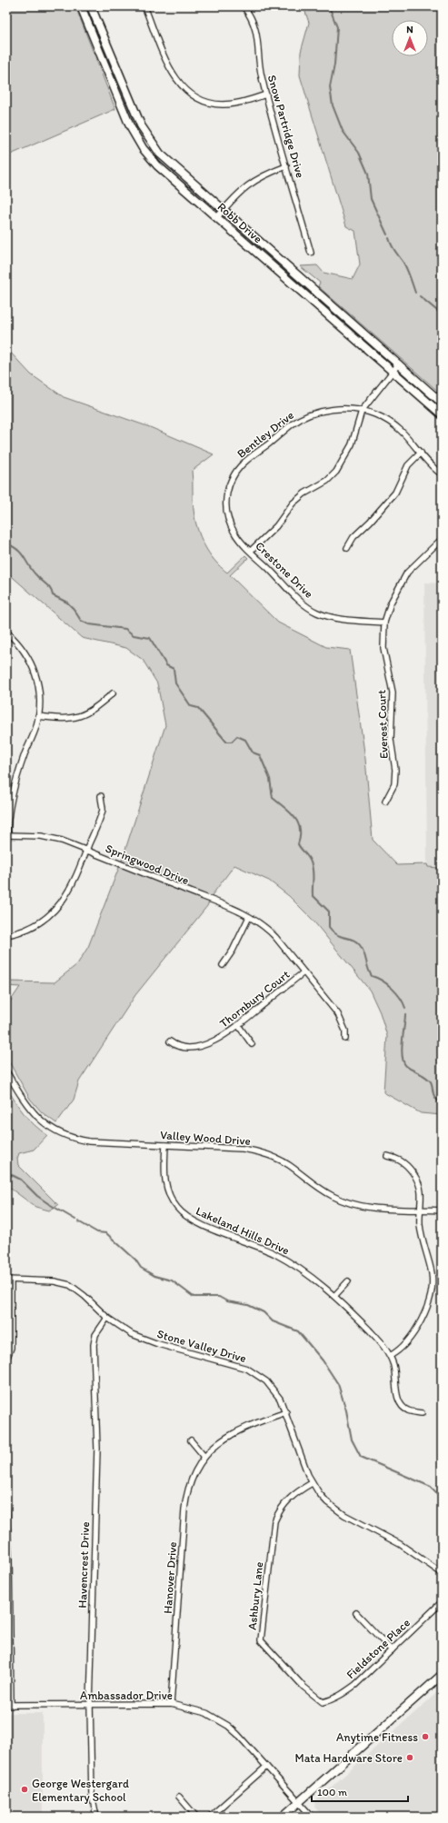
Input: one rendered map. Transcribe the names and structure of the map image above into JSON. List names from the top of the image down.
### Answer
{
  "streets": {
    "street": [
      "Snow Partridge Drive",
      "Robb Drive",
      "Bentley Drive",
      "Crestone Drive",
      "Everest Court",
      "Springwood Drive",
      "Thornbury Court",
      "Valley Wood Drive",
      "Lakeland Hills Drive",
      "Stone Valley Drive",
      "Havencrest Drive",
      "Hanover Drive",
      "Ashbury Lane",
      "Fieldstone Place",
      "Ambassador Drive"
    ]
  },
  "crossings": [
    ["Bentley Drive", "Crestone Drive"],
    ["Crestone Drive", "Everest Court"],
    ["Springwood Drive", "Thornbury Court"],
    ["Valley Wood Drive", "Lakeland Hills Drive"],
    ["Stone Valley Drive", "Havencrest Drive"],
    ["Stone Valley Drive", "Hanover Drive"],
    ["Stone Valley Drive", "Ashbury Lane"],
    ["Havencrest Drive", "Ambassador Drive"],
    ["Hanover Drive", "Ambassador Drive"],
    ["Ashbury Lane", "Fieldstone Place"]
  ],
  "places": ["Anytime Fitness", "Mata Hardware Store", "George Westergard Elementary School"],
  "scale_bar": "100 m",
  "north": "top"
}
